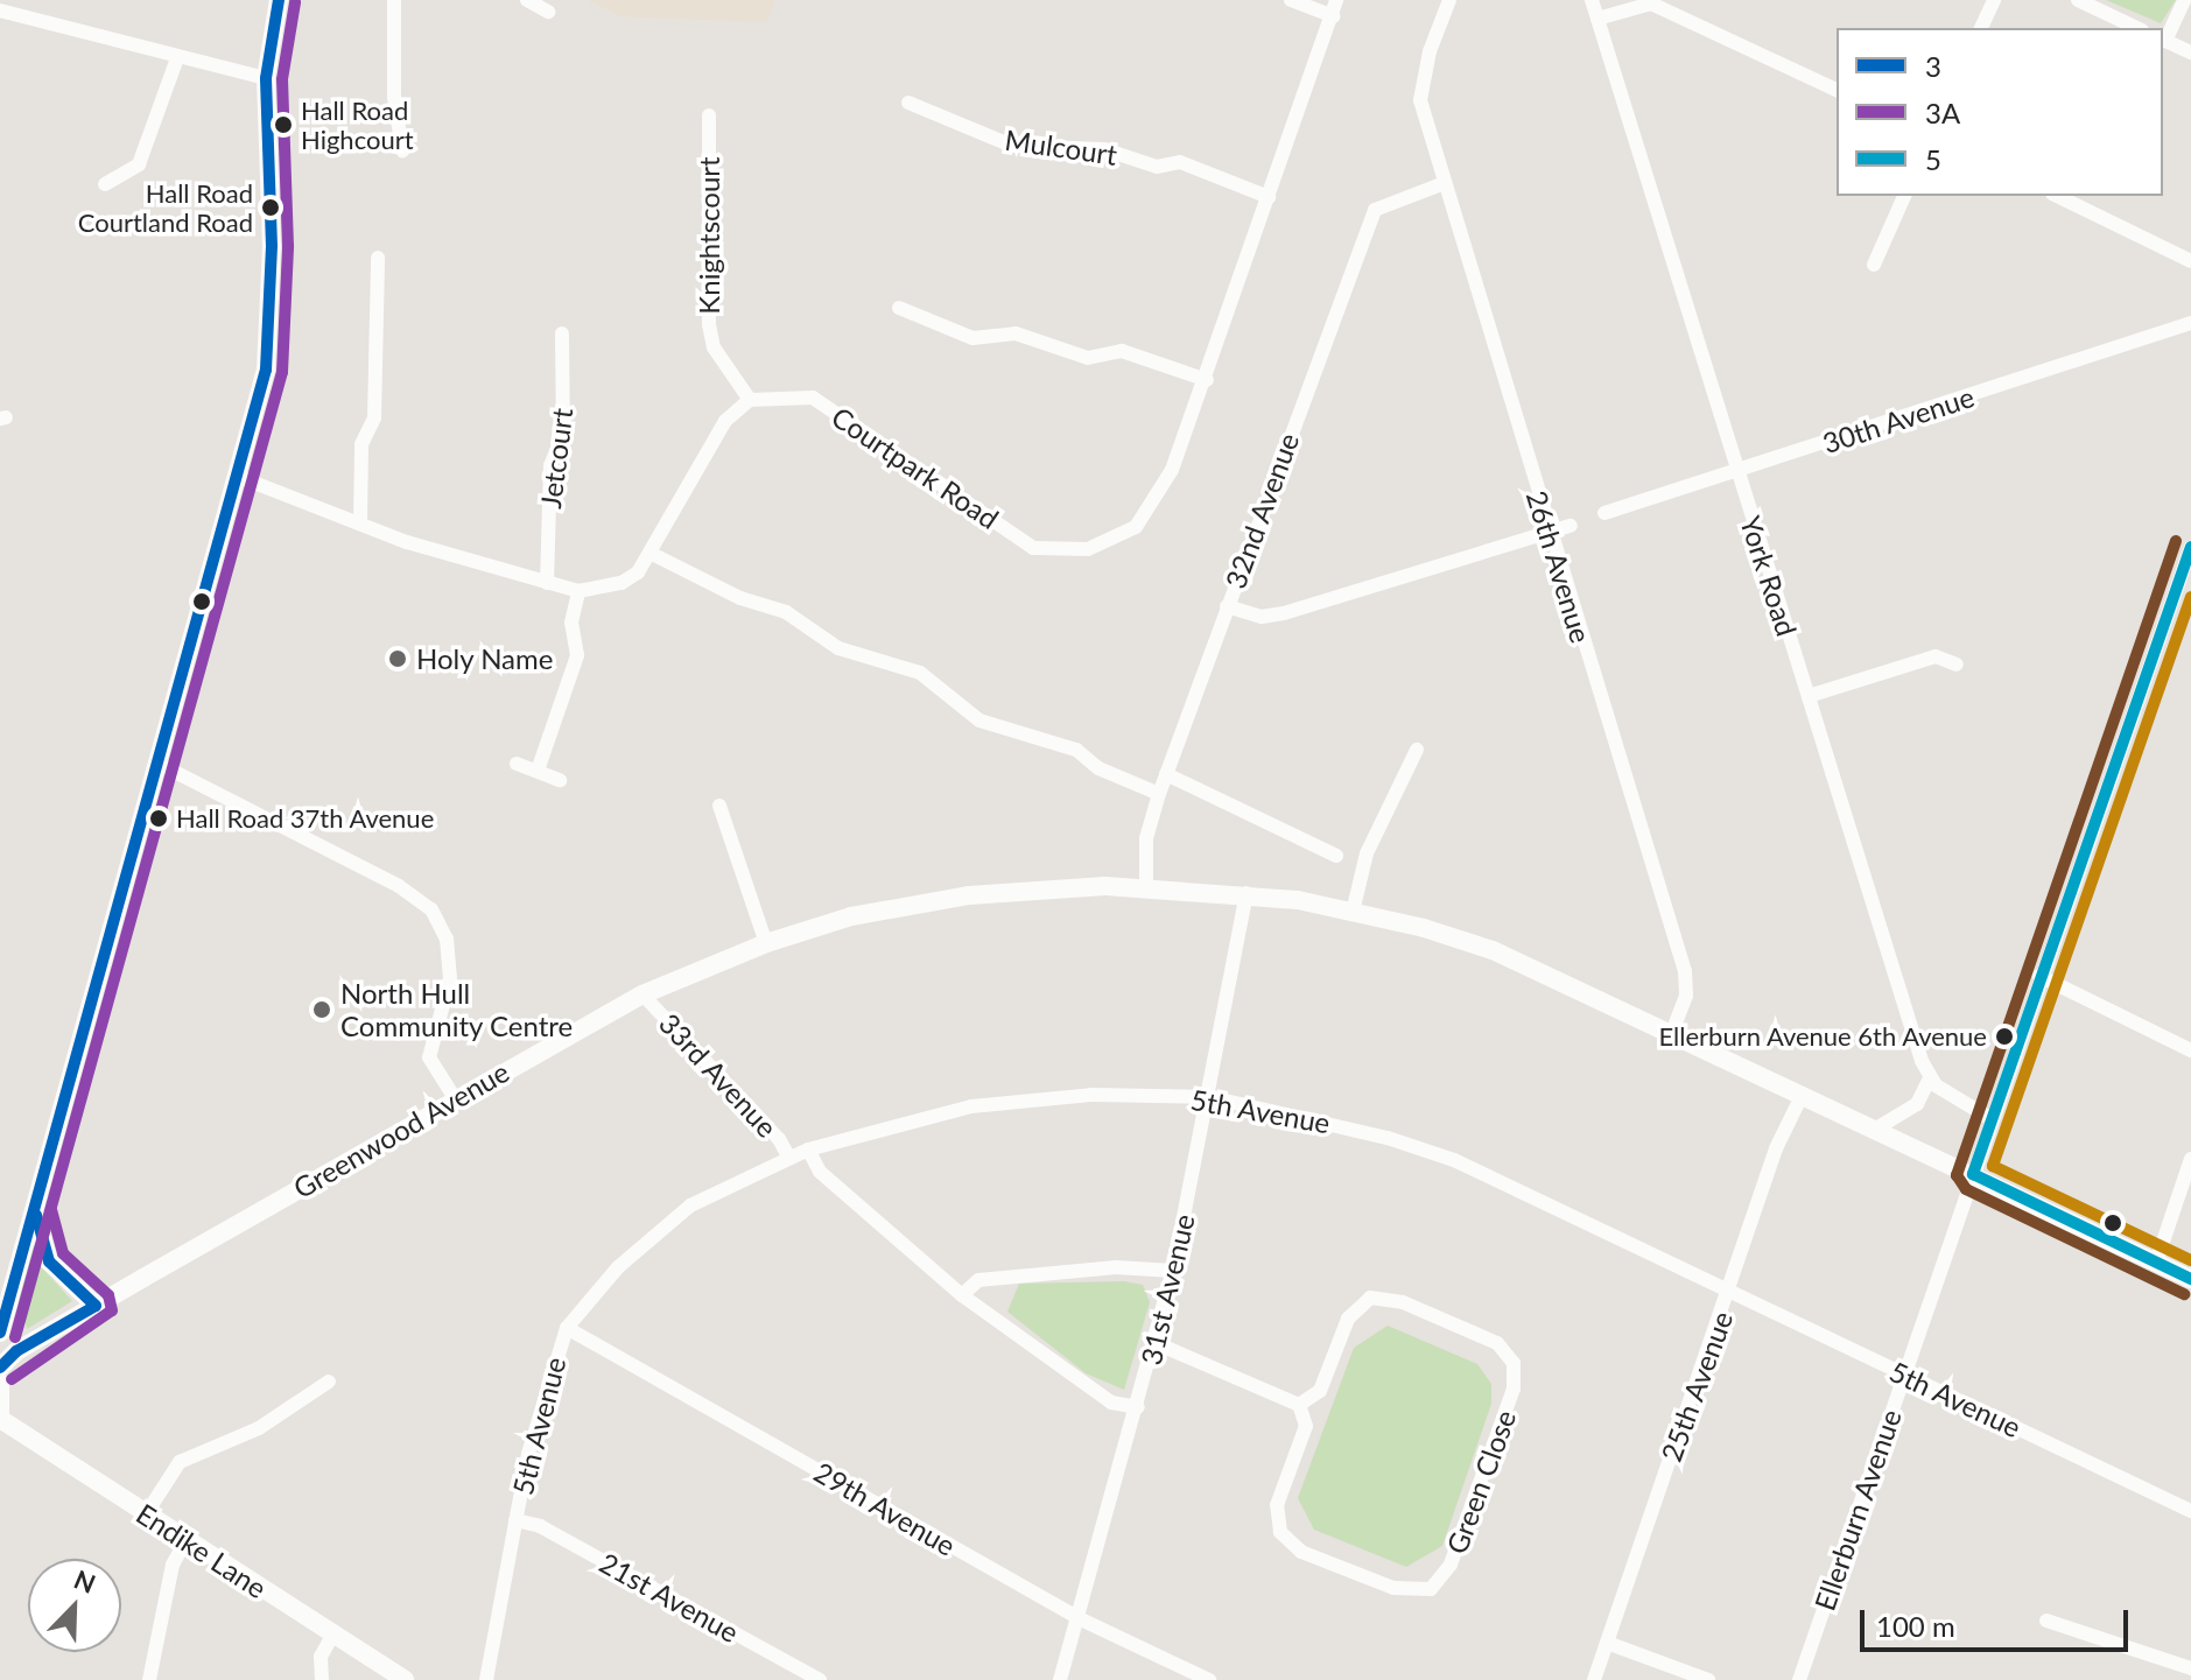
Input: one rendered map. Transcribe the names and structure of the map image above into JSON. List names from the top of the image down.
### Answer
{
  "streets": {
    "street": [
      "Mulcourt",
      "Knightscourt",
      "30th Avenue",
      "Jetcourt",
      "Courtpark Road",
      "32nd Avenue",
      "26th Avenue",
      "York Road",
      "33rd Avenue",
      "5th Avenue",
      "Greenwood Avenue",
      "31st Avenue",
      "25th Avenue",
      "Green Close",
      "29th Avenue",
      "Ellerburn Avenue",
      "Endike Lane",
      "21st Avenue"
    ]
  },
  "crossings": [
    ["Mulcourt", "Courtpark Road"],
    ["Knightscourt", "Courtpark Road"],
    ["30th Avenue", "York Road"],
    ["32nd Avenue", "26th Avenue"],
    ["32nd Avenue", "Greenwood Avenue"],
    ["26th Avenue", "Greenwood Avenue"],
    ["33rd Avenue", "5th Avenue"],
    ["33rd Avenue", "Greenwood Avenue"],
    ["33rd Avenue", "31st Avenue"],
    ["5th Avenue", "31st Avenue"],
    ["5th Avenue", "25th Avenue"],
    ["5th Avenue", "29th Avenue"],
    ["5th Avenue", "Ellerburn Avenue"],
    ["5th Avenue", "21st Avenue"],
    ["Greenwood Avenue", "31st Avenue"],
    ["Greenwood Avenue", "25th Avenue"],
    ["Greenwood Avenue", "Ellerburn Avenue"],
    ["31st Avenue", "29th Avenue"]
  ],
  "places": [
    "Hall Road Highcourt",
    "Hall Road Courtland Road",
    "Holy Name",
    "Hall Road 37th Avenue",
    "North Hull Community Centre",
    "Ellerburn Avenue 6th Avenue"
  ],
  "lines": ["transit line 3", "transit line 3A", "transit line 5"],
  "legend": ["3", "3A", "5"],
  "scale_bar": "100 m",
  "north": "top right"
}
